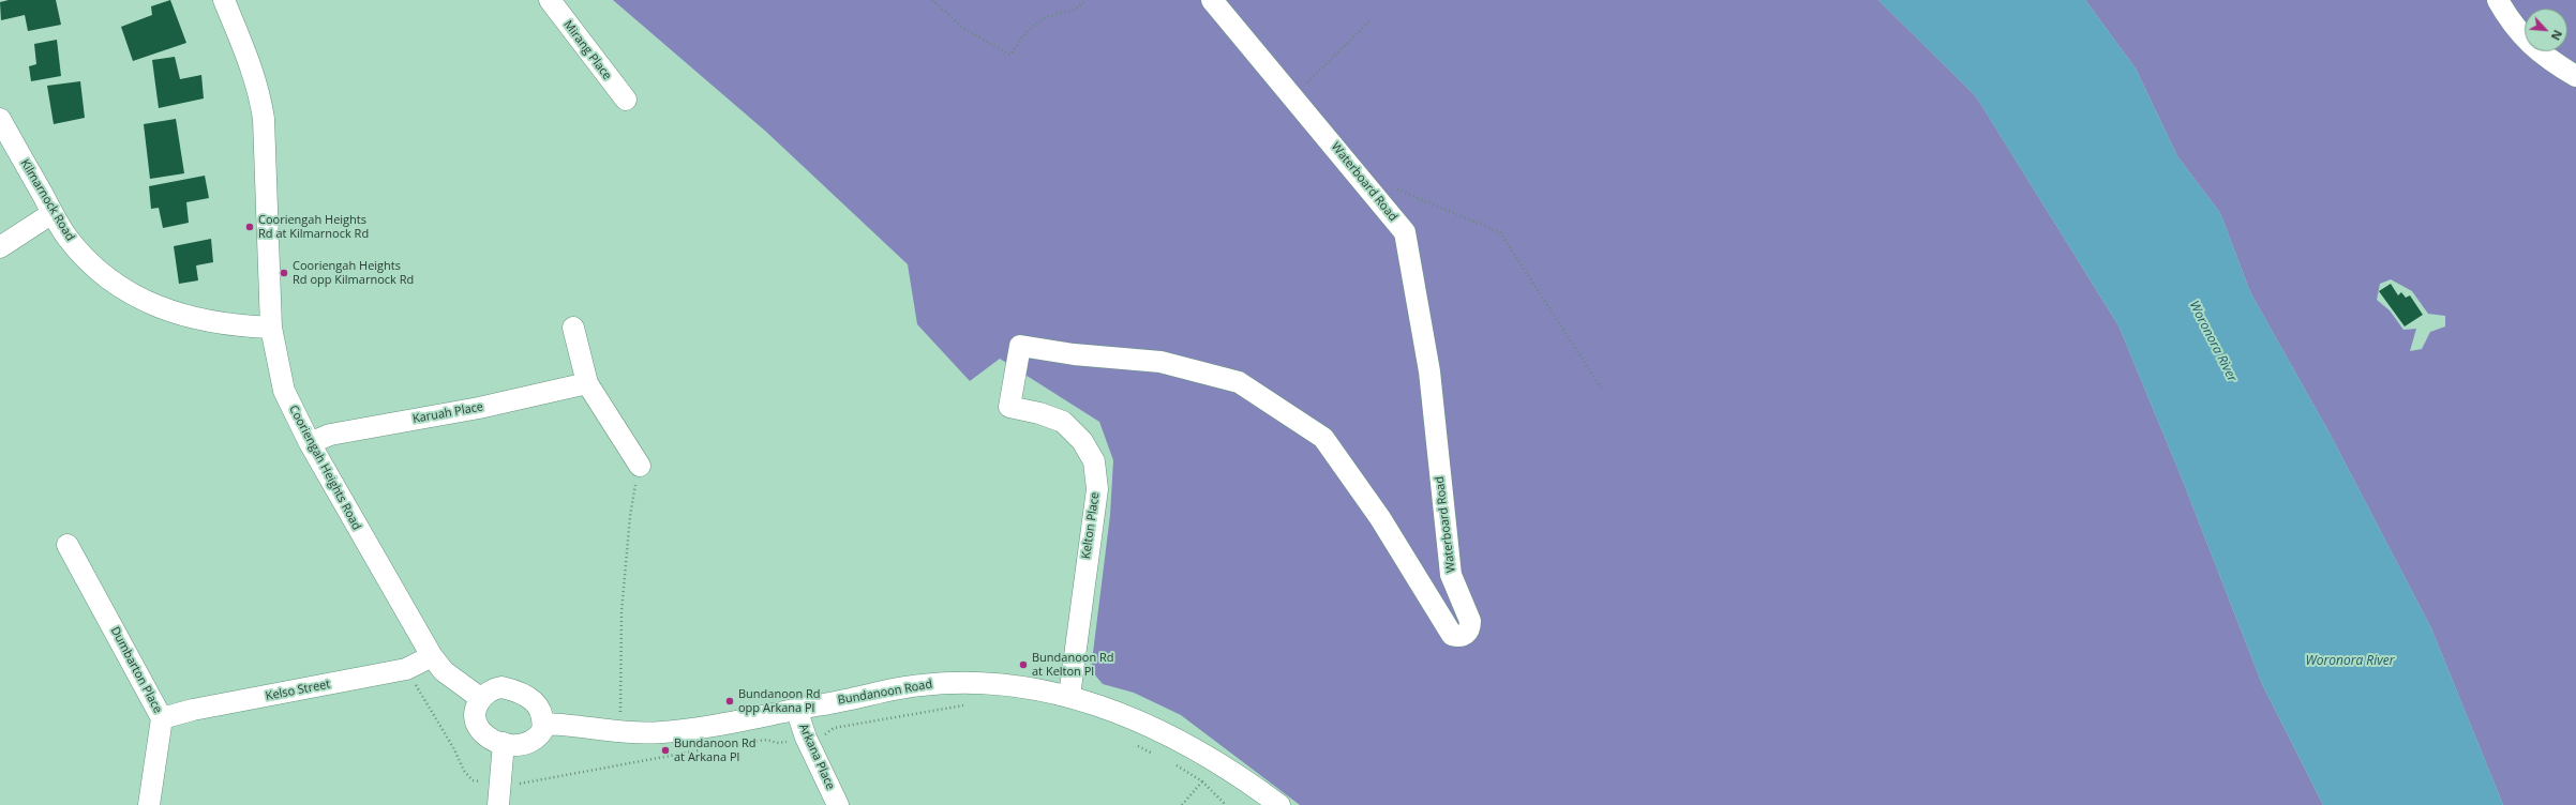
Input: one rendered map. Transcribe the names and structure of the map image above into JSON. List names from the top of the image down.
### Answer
{
  "streets": {
    "street": [
      "Mirang Place",
      "Waterboard Road",
      "Kilmarnock Road",
      "Karuah Place",
      "Cooriengah Heights Road",
      "Kelton Place",
      "Dumbarton Place",
      "Kelso Street",
      "Bundanoon Road",
      "Arkana Place"
    ]
  },
  "crossings": [
    ["Waterboard Road", "Kelton Place"],
    ["Kilmarnock Road", "Cooriengah Heights Road"],
    ["Karuah Place", "Cooriengah Heights Road"],
    ["Cooriengah Heights Road", "Kelso Street"],
    ["Cooriengah Heights Road", "Bundanoon Road"],
    ["Kelton Place", "Bundanoon Road"],
    ["Dumbarton Place", "Kelso Street"],
    ["Bundanoon Road", "Arkana Place"]
  ],
  "water": ["Woronora River"],
  "places": [
    "Cooriengah Heights Rd at Kilmarnock Rd",
    "Cooriengah Heights Rd opp Kilmarnock Rd",
    "Bundanoon Rd at Kelton Pl",
    "Bundanoon Rd opp Arkana Pl",
    "Bundanoon Rd at Arkana Pl"
  ],
  "north": "bottom right"
}
